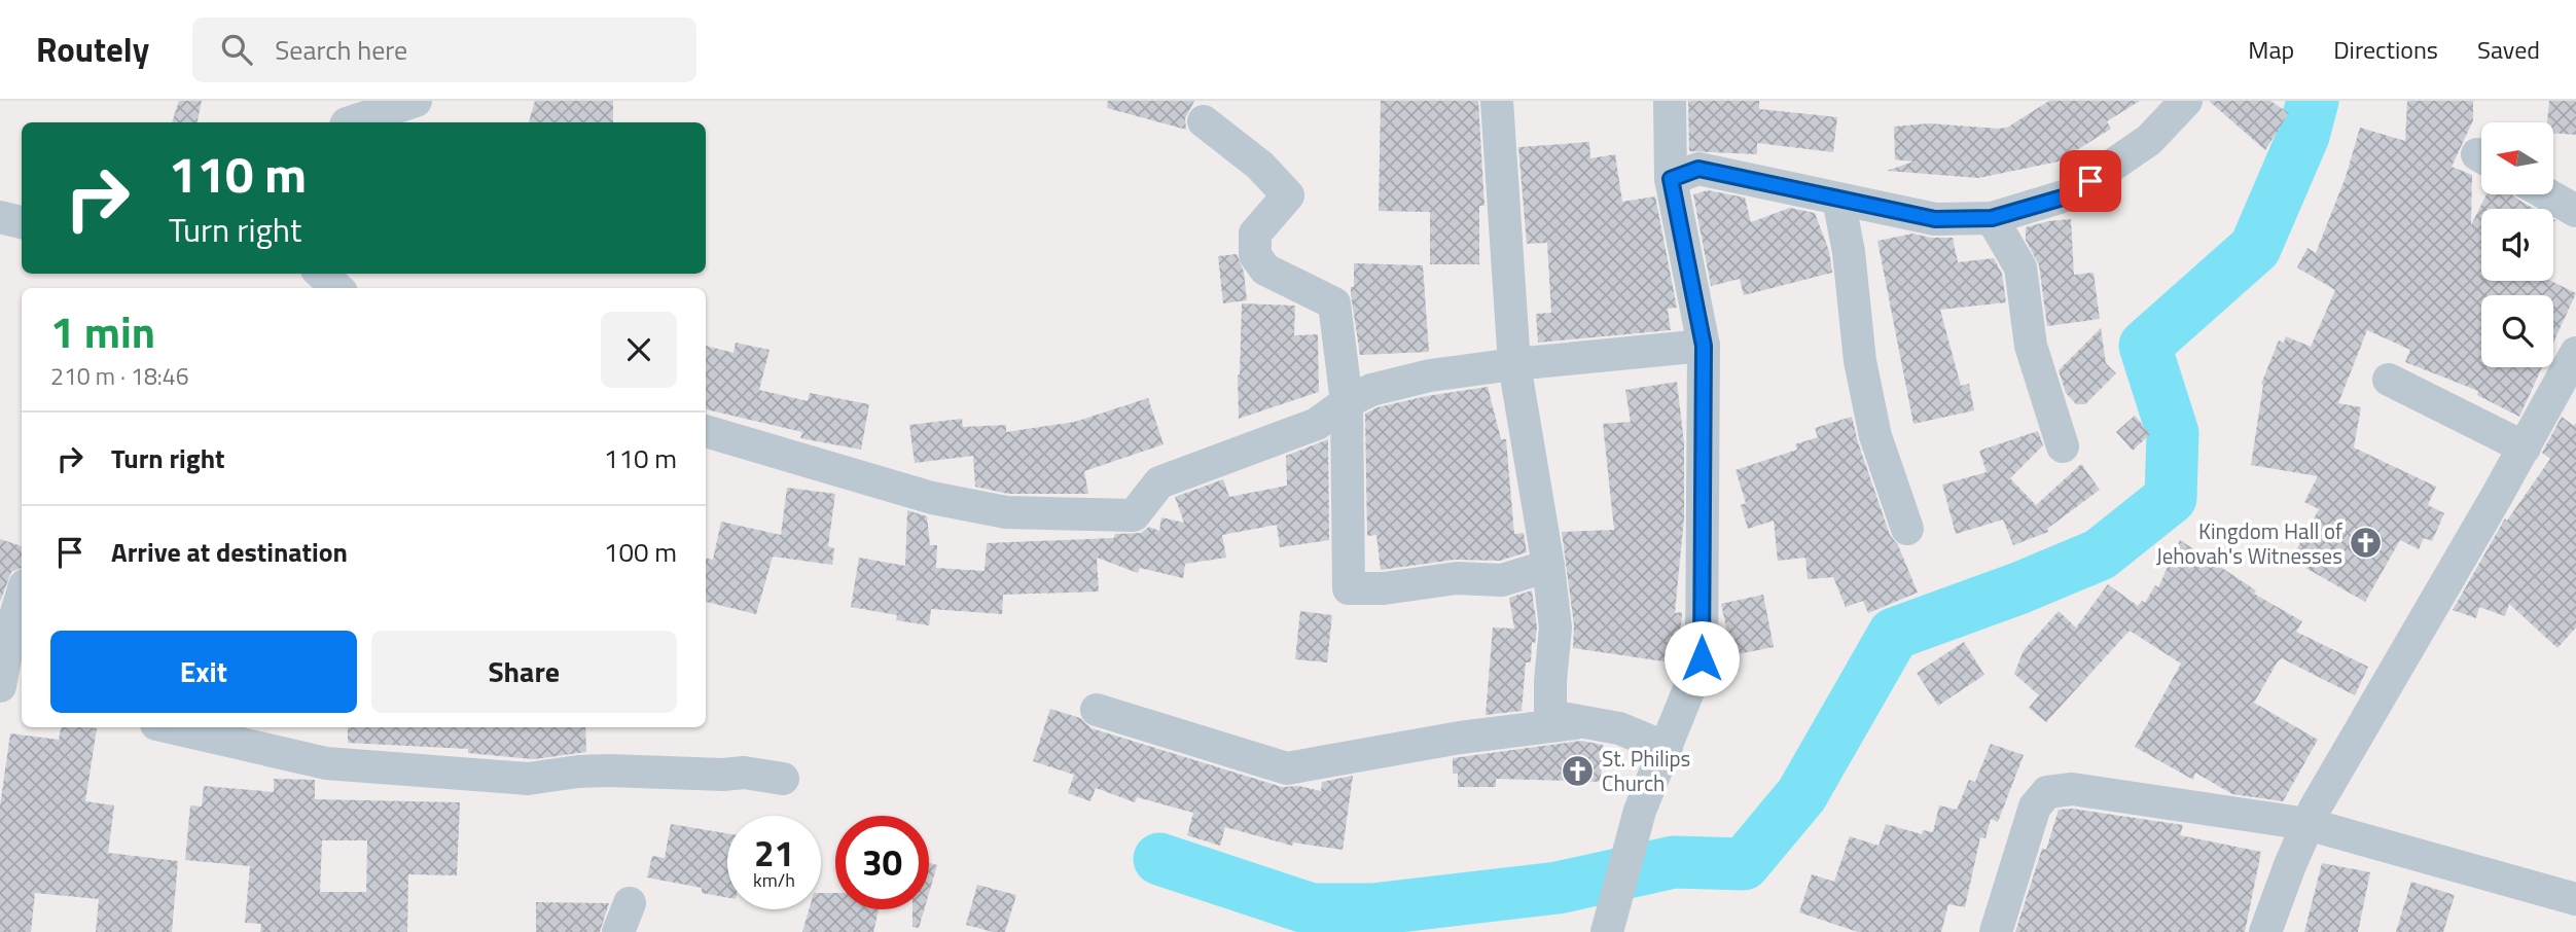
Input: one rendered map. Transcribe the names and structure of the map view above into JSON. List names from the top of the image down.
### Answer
{
  "places": {
    "church": ["Kingdom Hall of Jehovah's Witnesses", "St. Philips Church"]
  },
  "north": "left",
  "page": {
    "header": "Routely",
    "search": "Search here",
    "nav": ["Map", "Directions", "Saved"],
    "turn": ["110 m", "Turn right"],
    "heading": ["1 min", "210 m · 18:46"],
    "list": [
      {
        "name": "Turn right",
        "value": "110 m"
      },
      {
        "name": "Arrive at destination",
        "value": "100 m"
      }
    ],
    "buttons": ["Exit", "Share"],
    "speed": "21 km/h",
    "limit": "30"
  }
}
